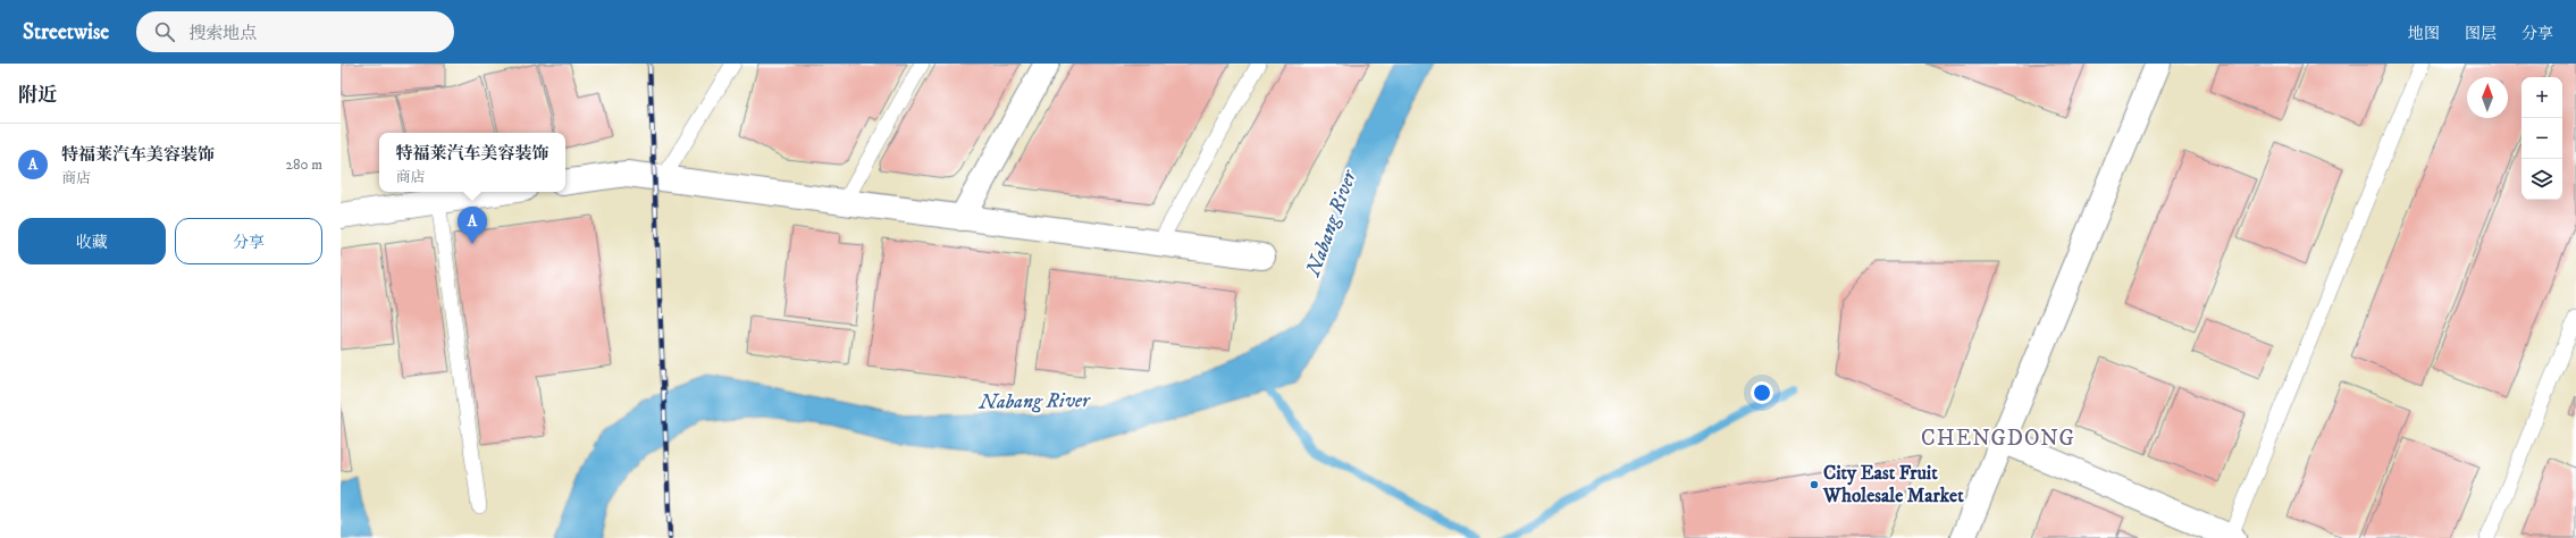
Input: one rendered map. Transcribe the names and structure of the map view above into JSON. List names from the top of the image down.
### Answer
{
  "districts": ["CHENGDONG"],
  "water": ["Nabang River"],
  "places": ["City East Fruit Wholesale Market"],
  "north": "top",
  "page": {
    "header": "Streetwise",
    "search": "搜索地点",
    "nav": ["地图", "图层", "分享"],
    "heading": "附近",
    "map_buttons": ["+", "−"],
    "list": [
      {
        "mark": "A",
        "name": "特福莱汽车美容装饰",
        "note": "商店",
        "value": "280 m"
      }
    ],
    "popup": ["特福莱汽车美容装饰", "商店"],
    "buttons": ["收藏", "分享"],
    "pins": "A"
  }
}
